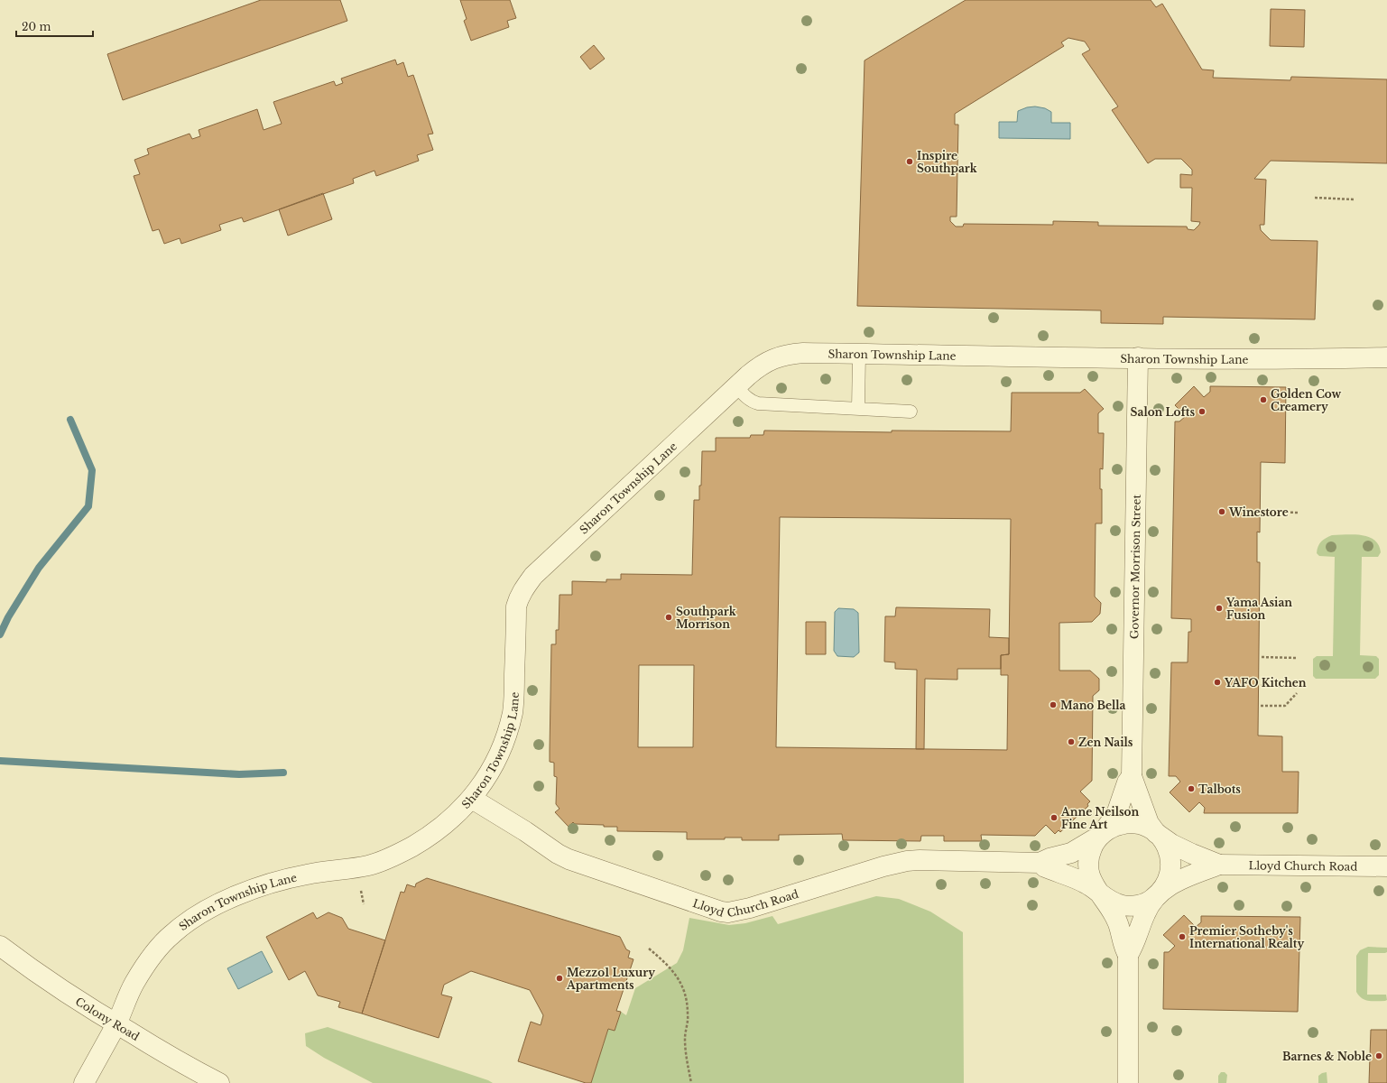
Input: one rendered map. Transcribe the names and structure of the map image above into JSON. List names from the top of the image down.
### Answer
{
  "streets": {
    "street": [
      "Sharon Township Lane",
      "Governor Morrison Street",
      "Lloyd Church Road",
      "Colony Road"
    ]
  },
  "crossings": [
    ["Sharon Township Lane", "Governor Morrison Street"],
    ["Sharon Township Lane", "Lloyd Church Road"],
    ["Sharon Township Lane", "Colony Road"],
    ["Governor Morrison Street", "Lloyd Church Road"]
  ],
  "places": [
    "Inspire Southpark",
    "Golden Cow Creamery",
    "Salon Lofts",
    "Winestore",
    "Yama Asian Fusion",
    "Southpark Morrison",
    "YAFO Kitchen",
    "Mano Bella",
    "Zen Nails",
    "Talbots",
    "Anne Neilson Fine Art",
    "Premier Sotheby's International Realty",
    "Mezzo1 Luxury Apartments",
    "Barnes & Noble"
  ],
  "scale_bar": "20 m"
}
